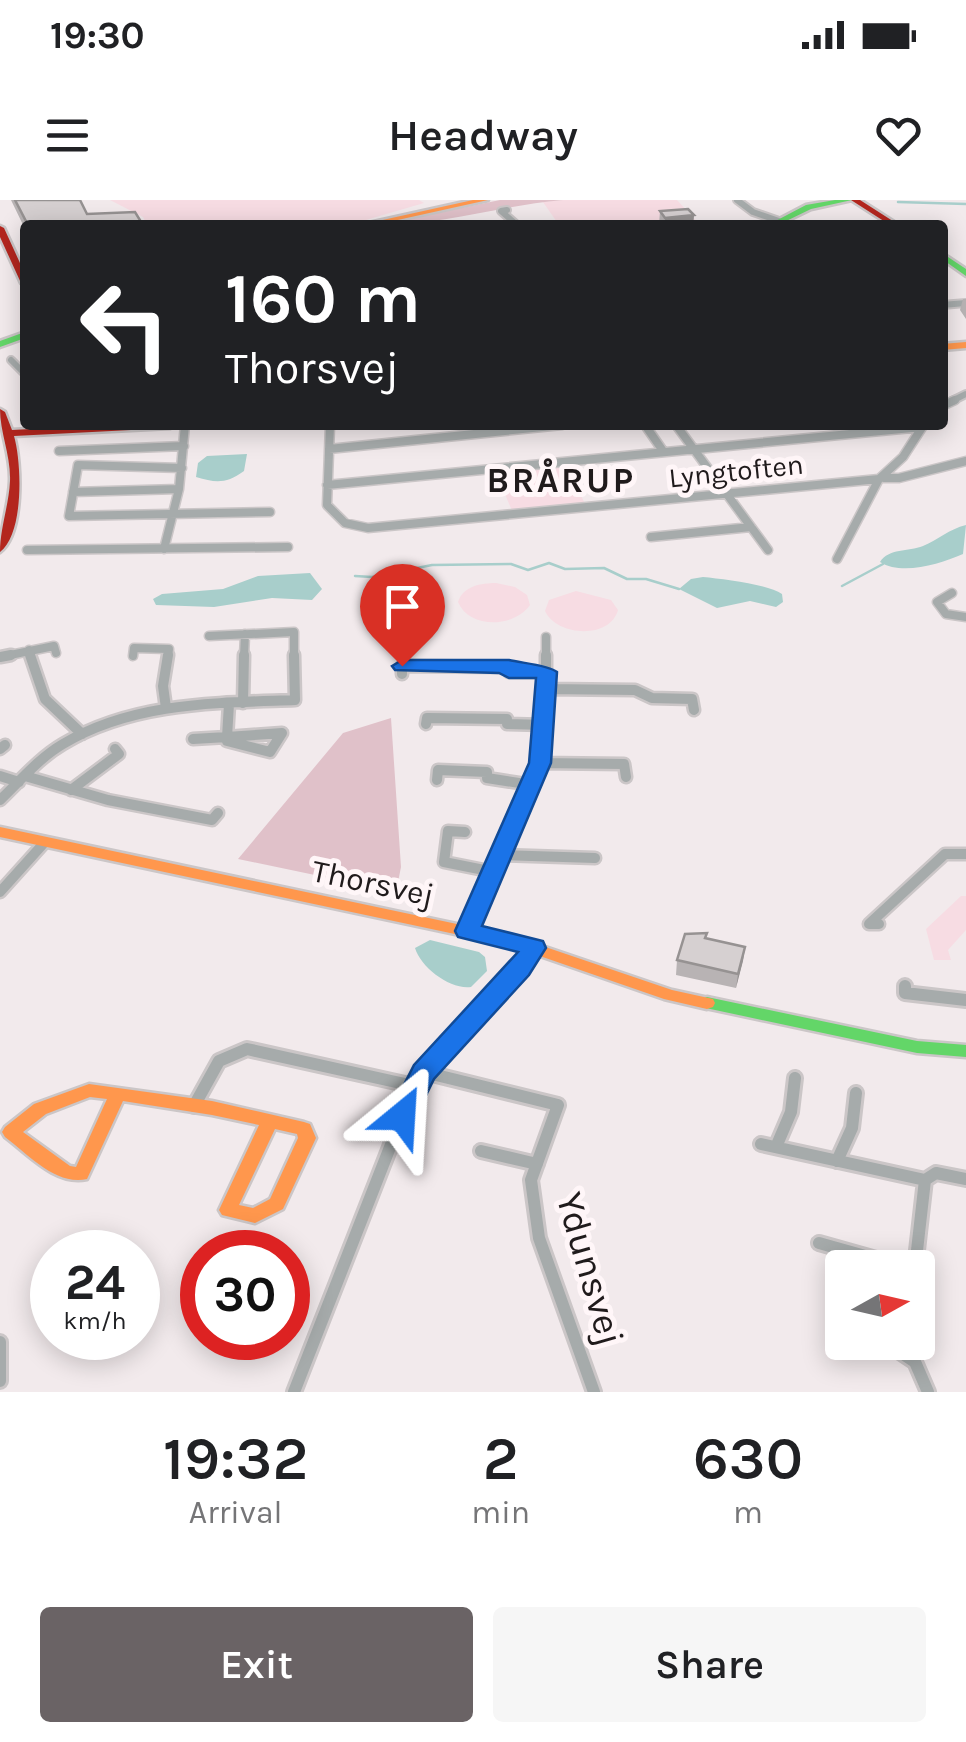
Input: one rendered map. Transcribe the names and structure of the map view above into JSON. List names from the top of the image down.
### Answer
{
  "streets": {
    "street": ["Lyngtoften", "Thorsvej", "Ydunsvej"]
  },
  "districts": ["BRÅRUP"],
  "north": "right",
  "page": {
    "status": "19:30",
    "header": "Headway",
    "turn": ["160 m", "Thorsvej"],
    "speed": "24 km/h",
    "limit": "30",
    "eta": [
      "19:32",
      "Arrival",
      "2",
      "min",
      "630",
      "m"
    ],
    "buttons": ["Exit", "Share"]
  }
}
